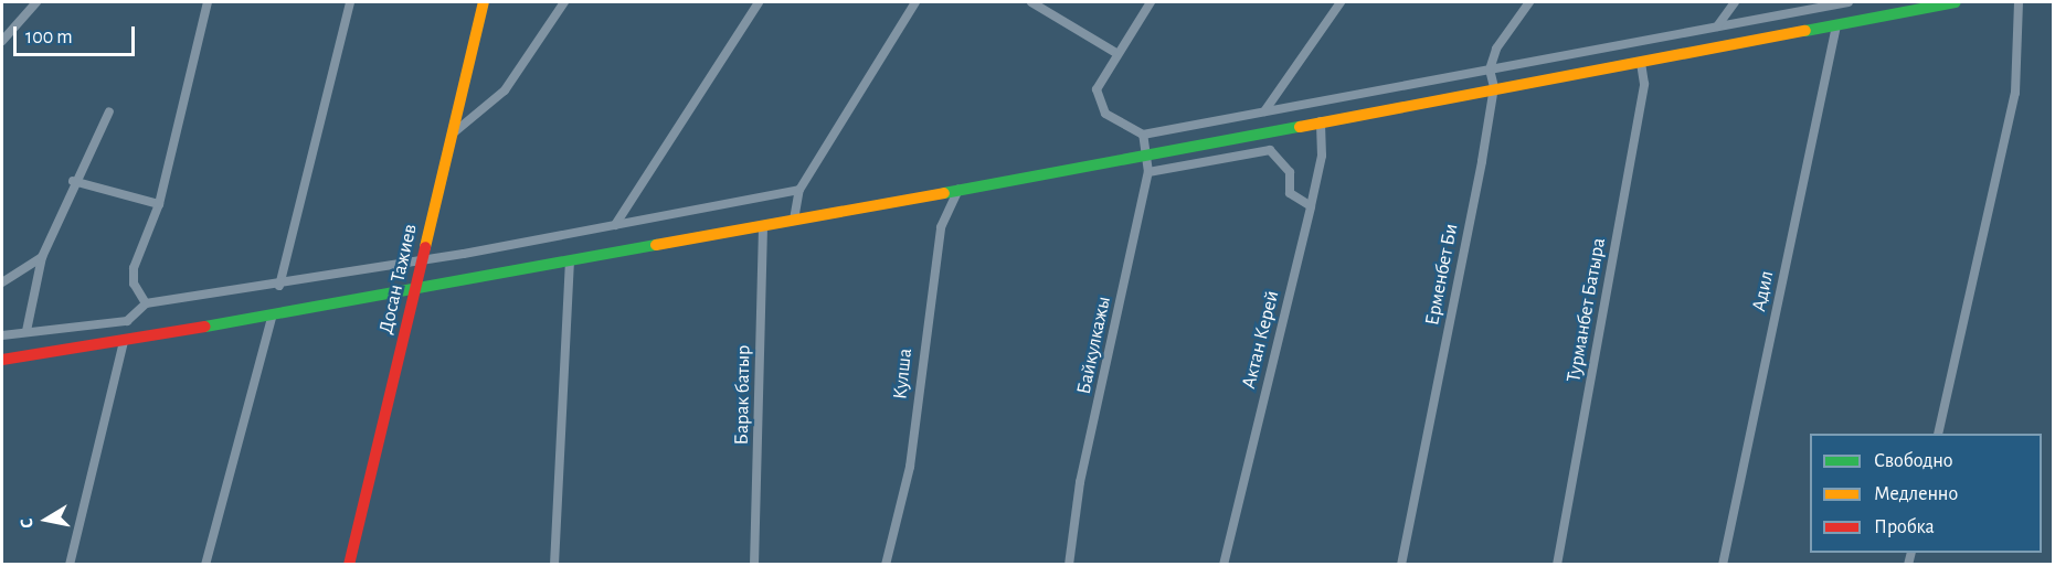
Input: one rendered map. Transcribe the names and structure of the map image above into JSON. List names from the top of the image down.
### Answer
{
  "streets": {
    "street": [
      "Ерменбет Би",
      "Досан Тажиев",
      "Адил",
      "Турманбет Батыра",
      "Актан Керей",
      "Байкулкажы",
      "Кулша",
      "Барак батыр"
    ]
  },
  "legend": ["Свободно", "Медленно", "Пробка"],
  "scale_bar": "100 m",
  "north": "left"
}
